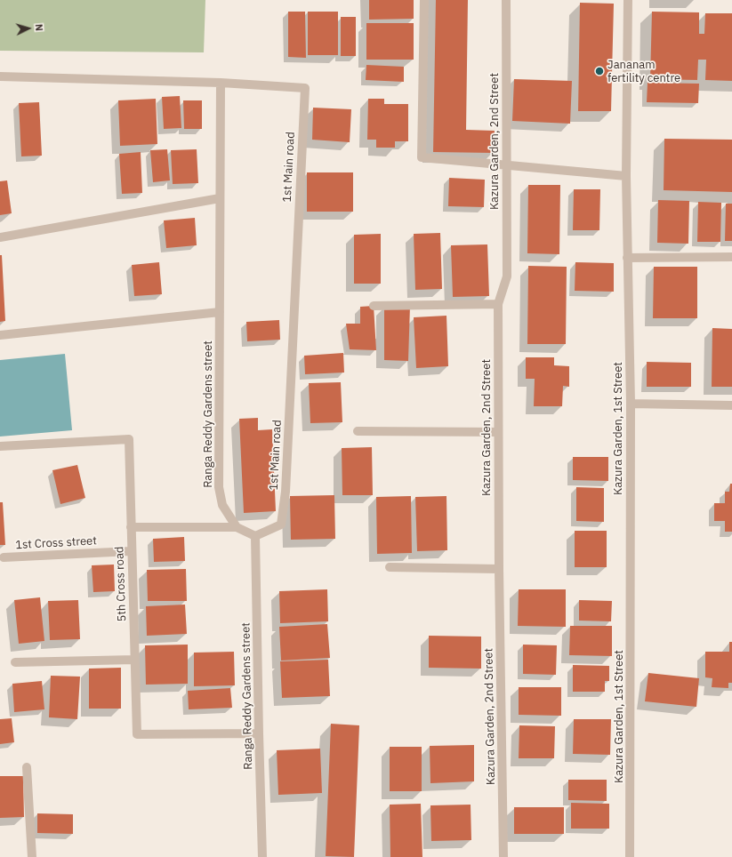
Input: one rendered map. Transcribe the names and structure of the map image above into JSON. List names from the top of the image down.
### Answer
{
  "streets": {
    "street": [
      "Kazura Garden, 2nd Street",
      "1st Main road",
      "Ranga Reddy Gardens street",
      "Kazura Garden, 1st Street",
      "1st Cross street",
      "5th Cross road"
    ]
  },
  "crossings": [
    ["1st Main road", "Ranga Reddy Gardens street"],
    ["Ranga Reddy Gardens street", "5th Cross road"],
    ["1st Cross street", "5th Cross road"]
  ],
  "places": ["Jananam fertility centre"],
  "north": "right"
}
